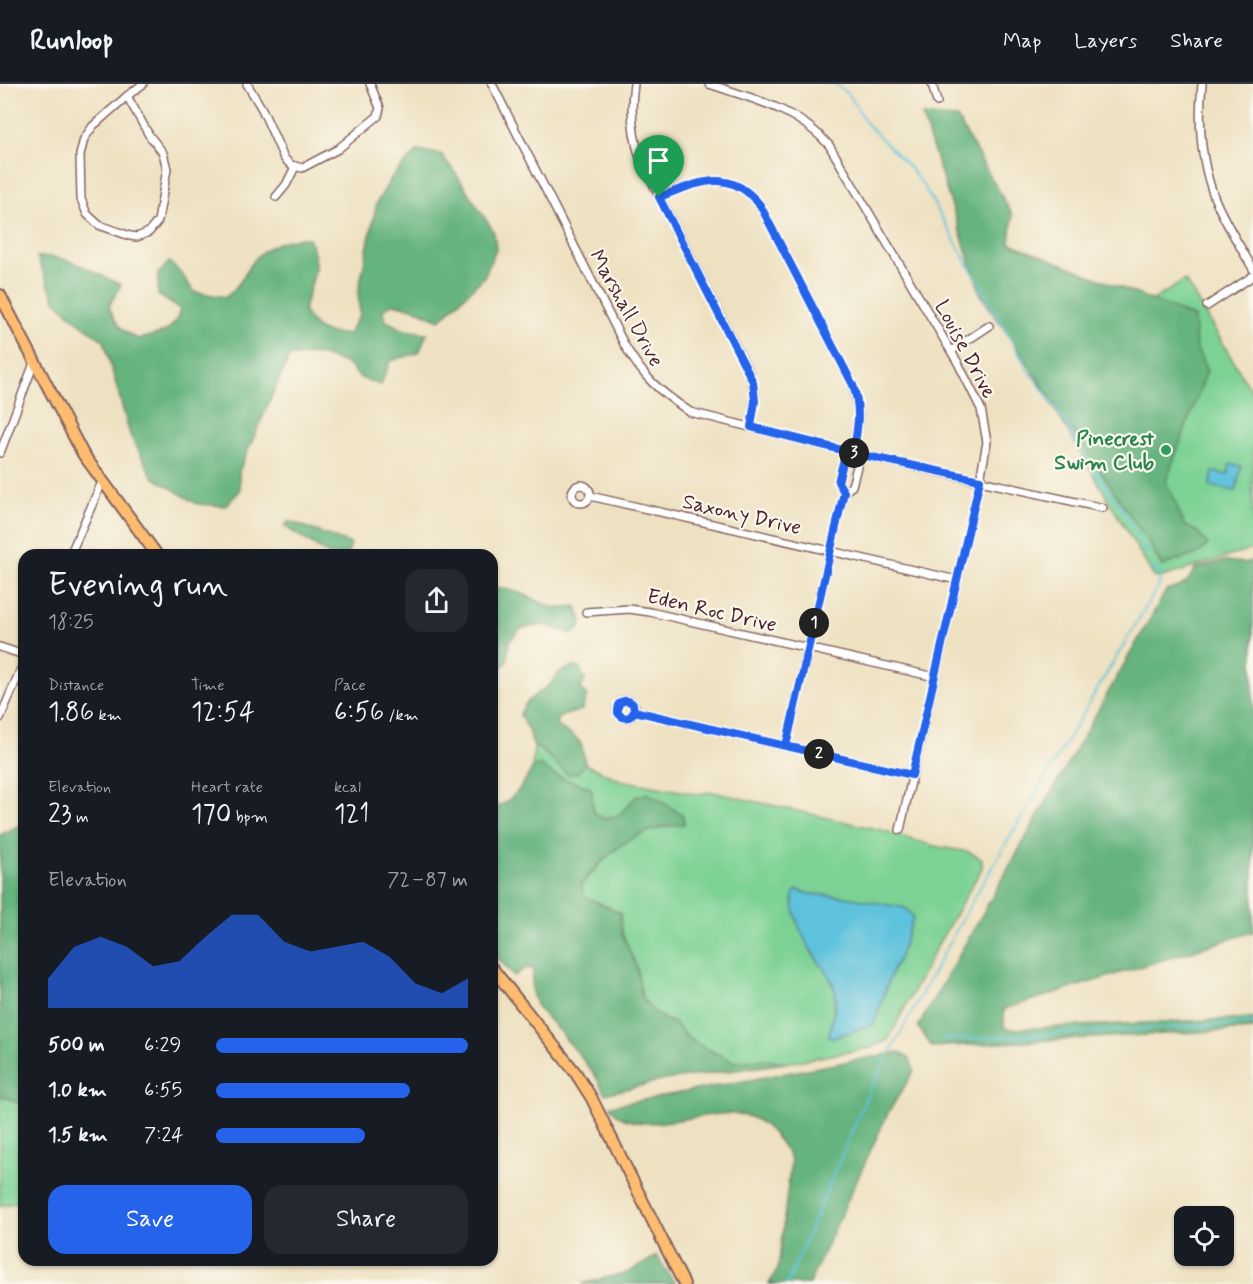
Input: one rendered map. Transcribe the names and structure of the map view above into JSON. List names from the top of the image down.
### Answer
{
  "streets": {
    "street": [
      "Marshall Drive",
      "Louise Drive",
      "Saxony Drive",
      "Eden Roc Drive"
    ]
  },
  "crossings": [
    ["Marshall Drive", "Louise Drive"],
    ["Louise Drive", "Saxony Drive"],
    ["Louise Drive", "Eden Roc Drive"]
  ],
  "places": ["Pinecrest Swim Club"],
  "page": {
    "header": "Runloop",
    "nav": ["Map", "Layers", "Share"],
    "pins": ["3", "1", "2"],
    "heading": ["Evening run", "18:25"],
    "stats": [
      ["Distance", "1.86 km"],
      ["Time", "12:54"],
      ["Pace", "6:56 /km"],
      ["Elevation", "23 m"],
      ["Heart rate", "170 bpm"],
      ["kcal", "121"]
    ],
    "chart": ["Elevation", "72–87 m"],
    "list": [
      {
        "name": "500 m",
        "note": "6:29"
      },
      {
        "name": "1.0 km",
        "note": "6:55"
      },
      {
        "name": "1.5 km",
        "note": "7:24"
      }
    ],
    "buttons": ["Save", "Share"]
  }
}
